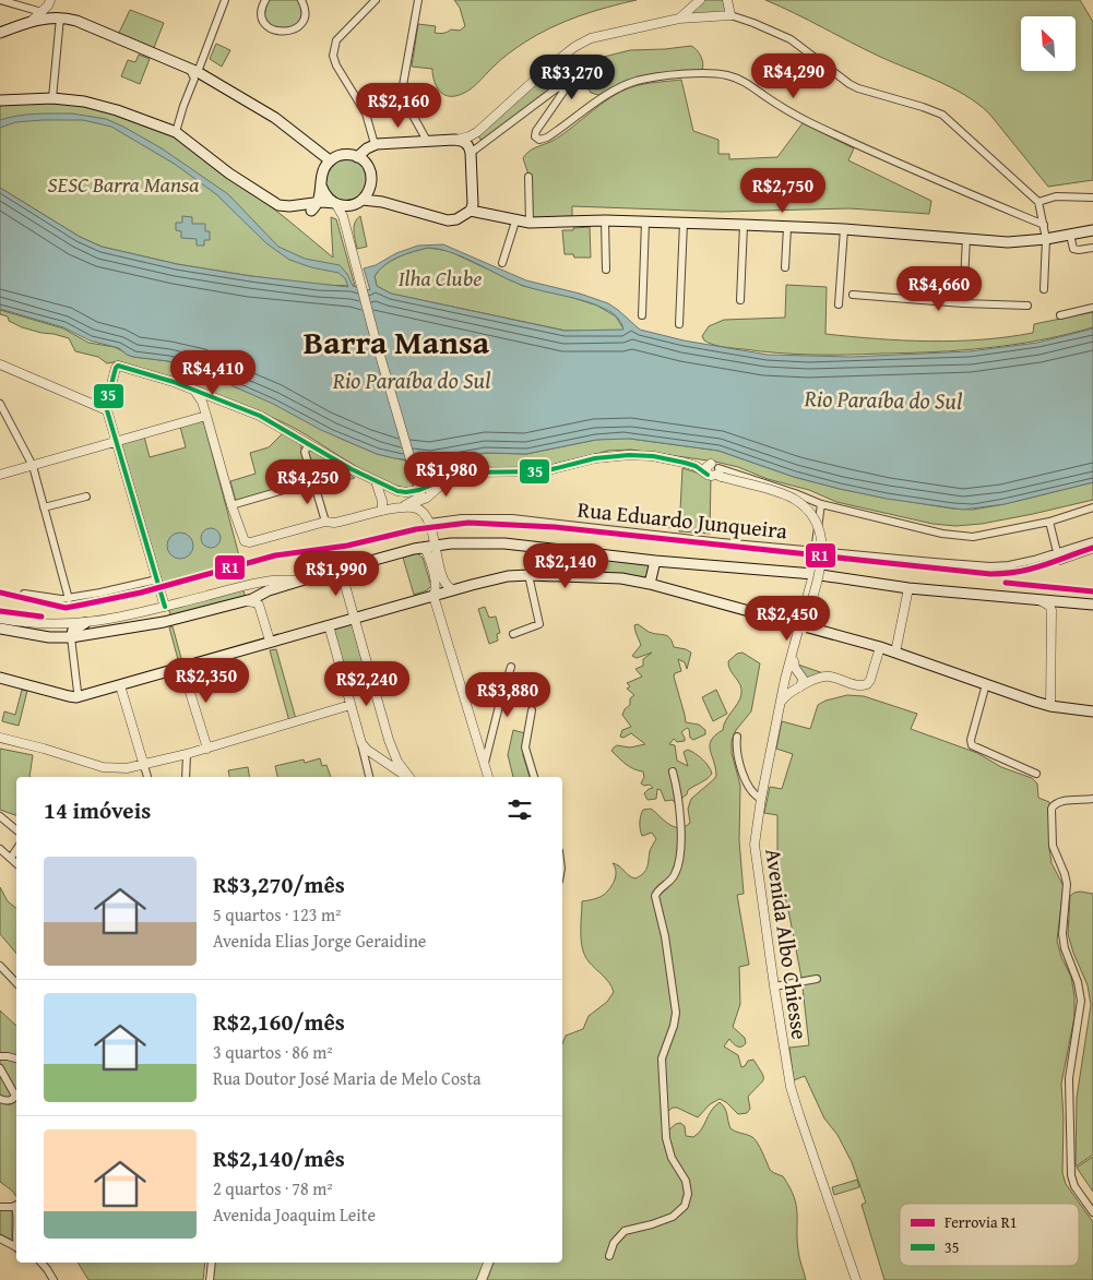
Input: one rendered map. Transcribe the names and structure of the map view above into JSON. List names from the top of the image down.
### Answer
{
  "streets": {
    "street": ["Rua Eduardo Junqueira", "Avenida Albo Chiesse"]
  },
  "districts": ["Barra Mansa"],
  "water": ["Rio Paraíba do Sul"],
  "parks": ["SESC Barra Mansa", "Ilha Clube"],
  "lines": ["transit line 35", "rail line R1"],
  "legend": ["Ferrovia R1", "35"],
  "north": "top left",
  "page": {
    "price": [
      "R$4,290",
      "R$3,270",
      "R$2,160",
      "R$2,750",
      "R$4,660",
      "R$4,410",
      "R$1,980",
      "R$4,250",
      "R$2,140",
      "R$1,990",
      "R$2,450",
      "R$2,350",
      "R$2,240",
      "R$3,880"
    ],
    "heading": "14 imóveis",
    "list": [
      {
        "name": "R$3,270/mês",
        "note": "5 quartos · 123 m² · Avenida Elias Jorge Geraidine"
      },
      {
        "name": "R$2,160/mês",
        "note": "3 quartos · 86 m² · Rua Doutor José Maria de Melo Costa"
      },
      {
        "name": "R$2,140/mês",
        "note": "2 quartos · 78 m² · Avenida Joaquim Leite"
      }
    ]
  }
}
